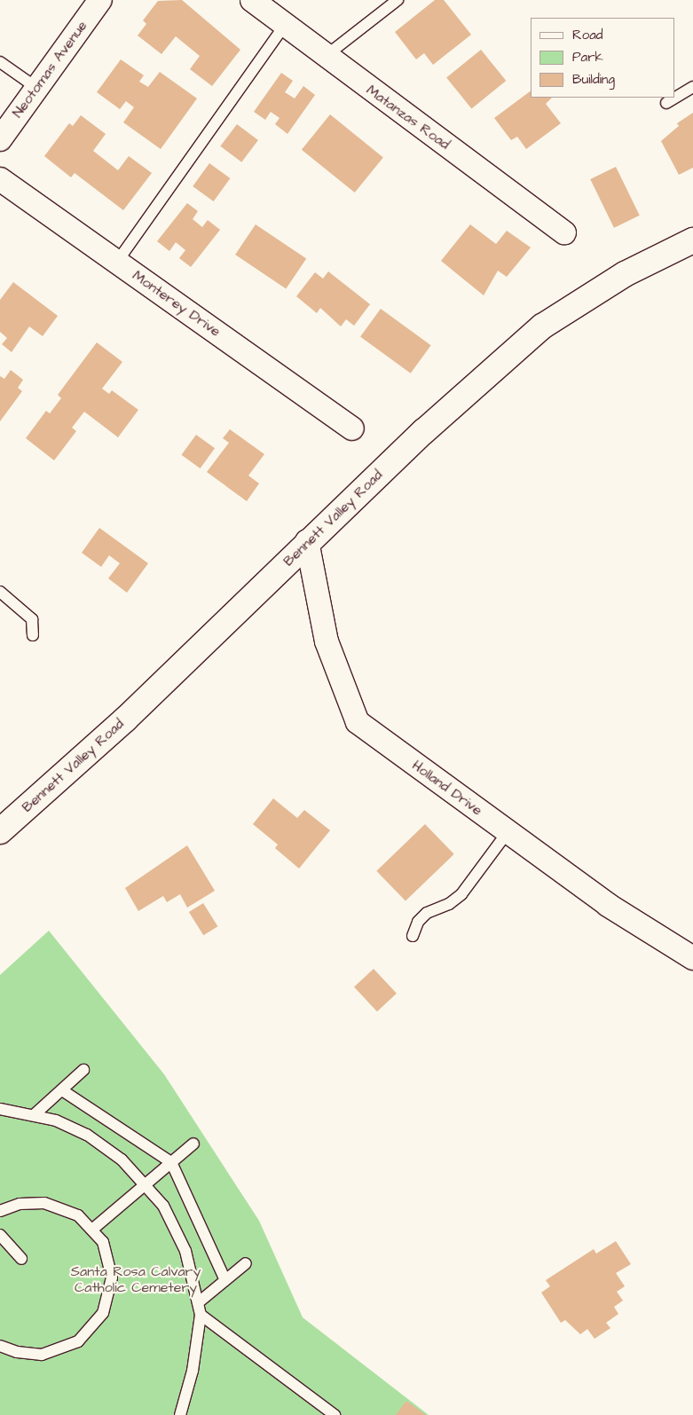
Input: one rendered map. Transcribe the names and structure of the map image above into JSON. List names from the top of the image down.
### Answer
{
  "streets": {
    "street": [
      "Neotomas Avenue",
      "Matanzas Road",
      "Monterey Drive",
      "Bennett Valley Road",
      "Holland Drive"
    ]
  },
  "crossings": [
    ["Bennett Valley Road", "Holland Drive"]
  ],
  "parks": ["Santa Rosa Calvary Catholic Cemetery"],
  "legend": ["Road", "Park", "Building"]
}
